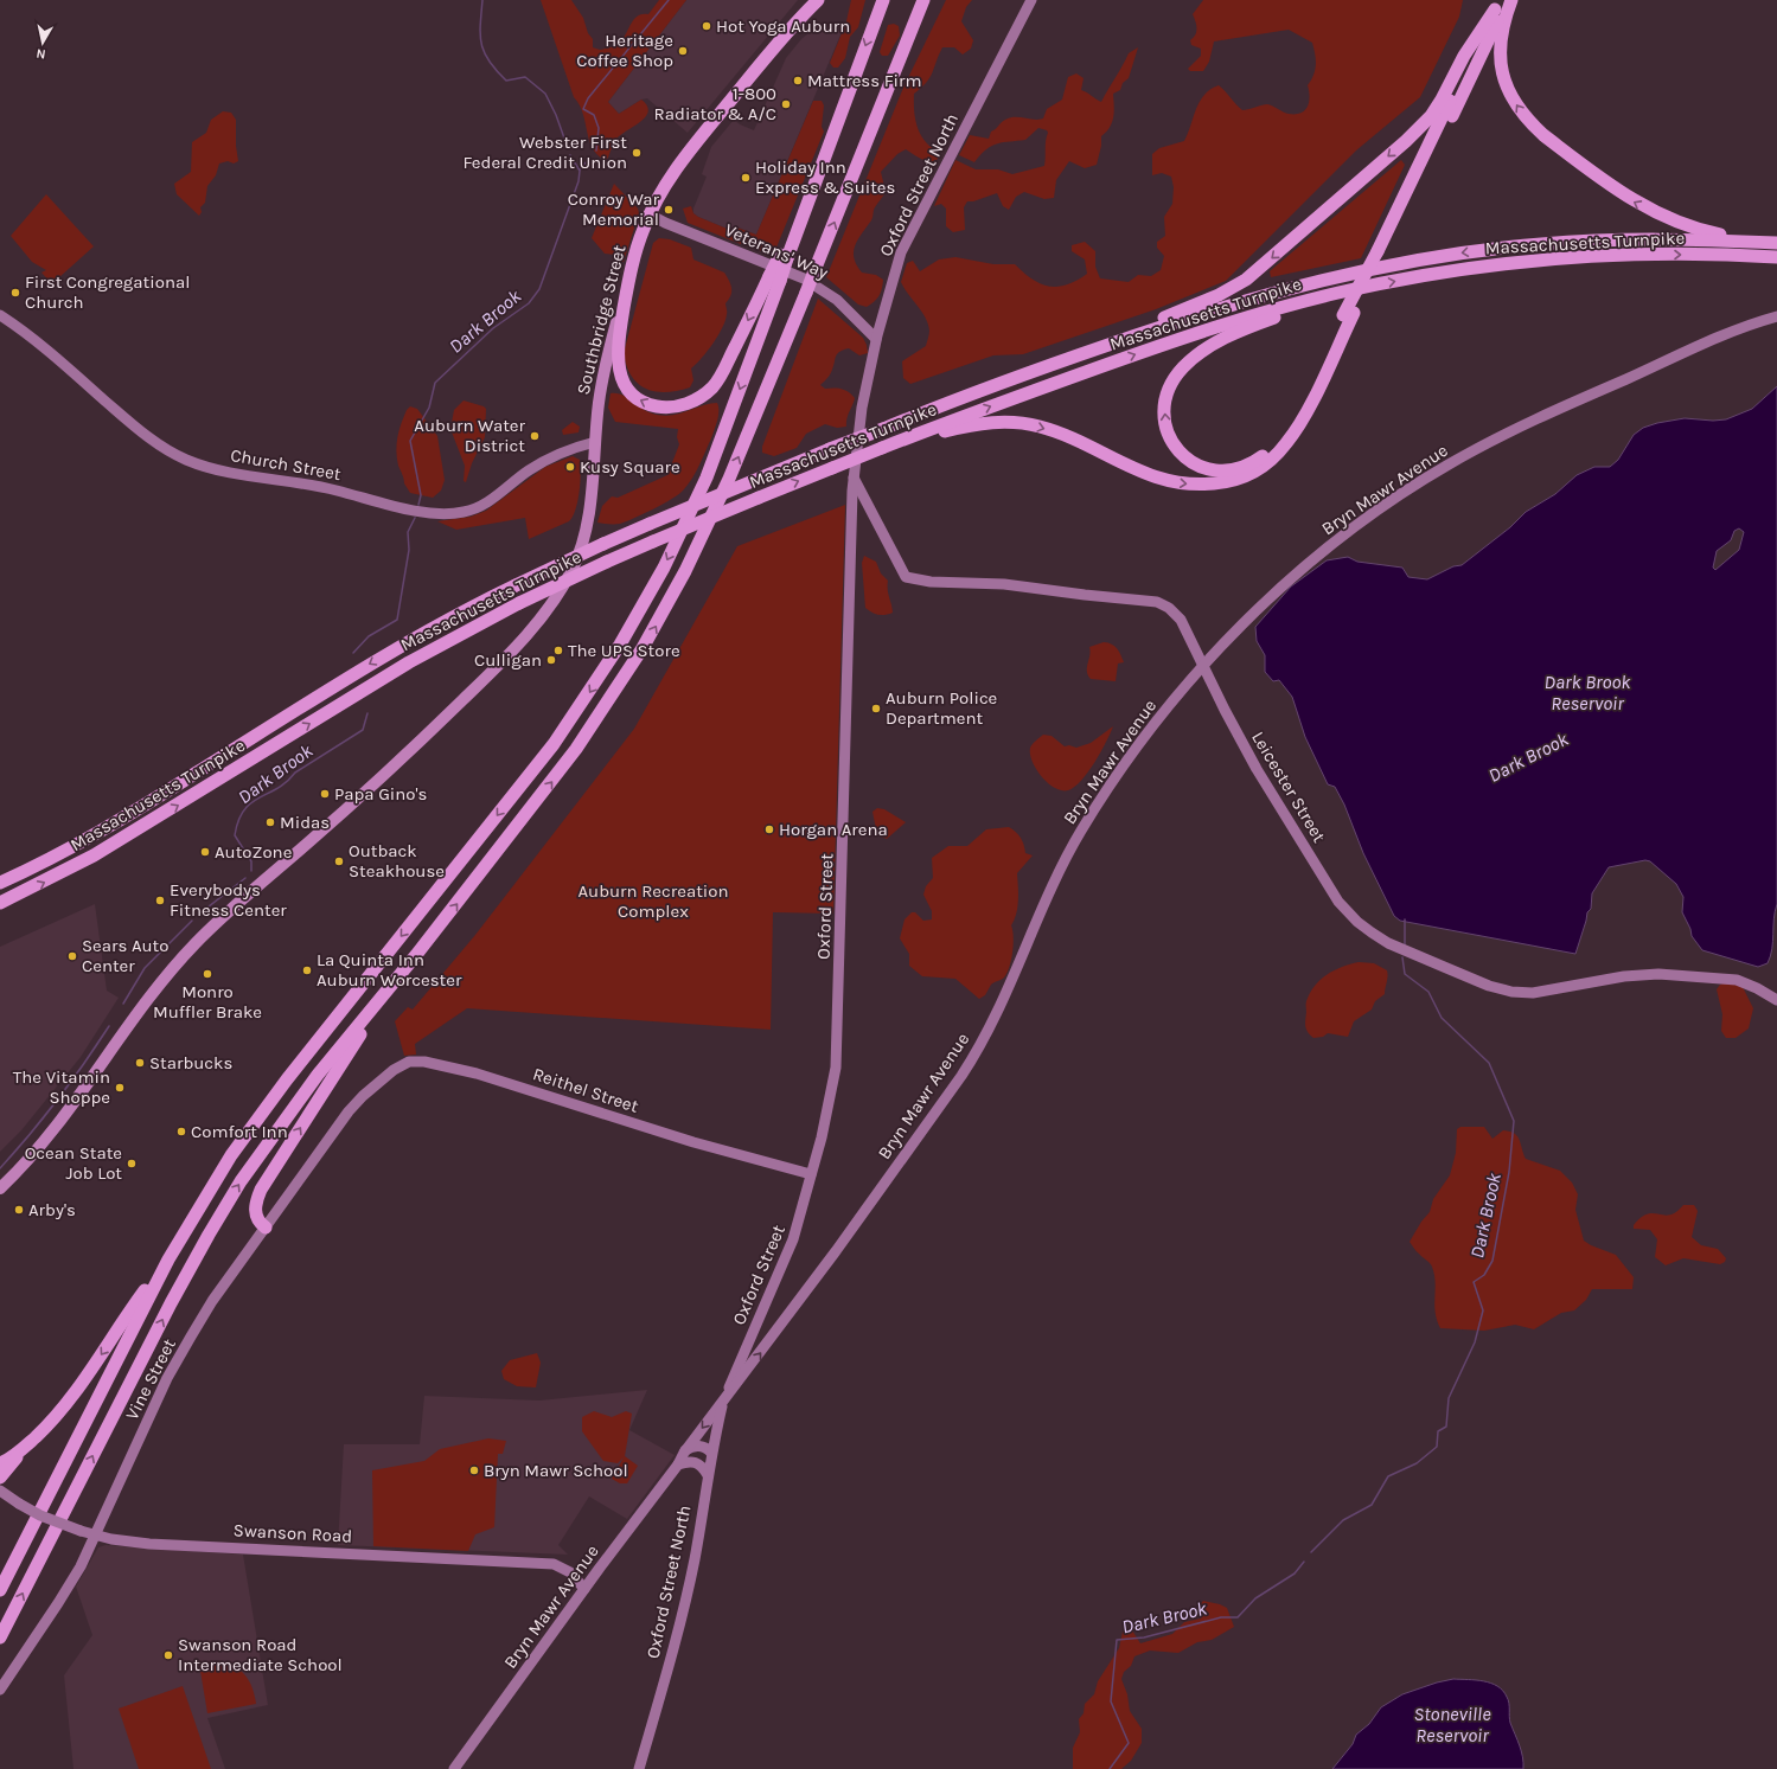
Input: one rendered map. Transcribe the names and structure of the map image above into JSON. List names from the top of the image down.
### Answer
{
  "streets": {
    "highway": ["Massachusetts Turnpike", "Southbridge Street"],
    "street": [
      "Oxford Street North",
      "Veterans' Way",
      "Church Street",
      "Bryn Mawr Avenue",
      "Leicester Street",
      "Oxford Street",
      "Reithel Street",
      "Vine Street",
      "Swanson Road"
    ]
  },
  "crossings": [
    ["Oxford Street North", "Veterans' Way"],
    ["Oxford Street North", "Bryn Mawr Avenue"],
    ["Oxford Street North", "Oxford Street"],
    ["Veterans' Way", "Southbridge Street"],
    ["Veterans' Way", "Oxford Street"],
    ["Southbridge Street", "Church Street"],
    ["Bryn Mawr Avenue", "Leicester Street"],
    ["Bryn Mawr Avenue", "Oxford Street"],
    ["Bryn Mawr Avenue", "Swanson Road"],
    ["Leicester Street", "Oxford Street"],
    ["Oxford Street", "Reithel Street"],
    ["Reithel Street", "Vine Street"],
    ["Vine Street", "Swanson Road"]
  ],
  "one_way": ["Bryn Mawr Avenue"],
  "water": ["Dark Brook", "Dark Brook Reservoir", "Stoneville Reservoir"],
  "parks": ["Auburn Recreation Complex"],
  "places": [
    "Hot Yoga Auburn",
    "Heritage Coffee Shop",
    "Mattress Firm",
    "1-800 Radiator & A/C",
    "Webster First Federal Credit Union",
    "Holiday Inn Express & Suites",
    "Conroy War Memorial",
    "First Congregational Church",
    "Auburn Water District",
    "Kusy Square",
    "The UPS Store",
    "Culligan",
    "Auburn Police Department",
    "Papa Gino's",
    "Midas",
    "Horgan Arena",
    "AutoZone",
    "Outback Steakhouse",
    "Everybodys Fitness Center",
    "Sears Auto Center",
    "La Quinta Inn Auburn Worcester",
    "Monro Muffler Brake",
    "Starbucks",
    "The Vitamin Shoppe",
    "Comfort Inn",
    "Ocean State Job Lot",
    "Arby's",
    "Bryn Mawr School",
    "Swanson Road Intermediate School"
  ],
  "north": "bottom"
}
